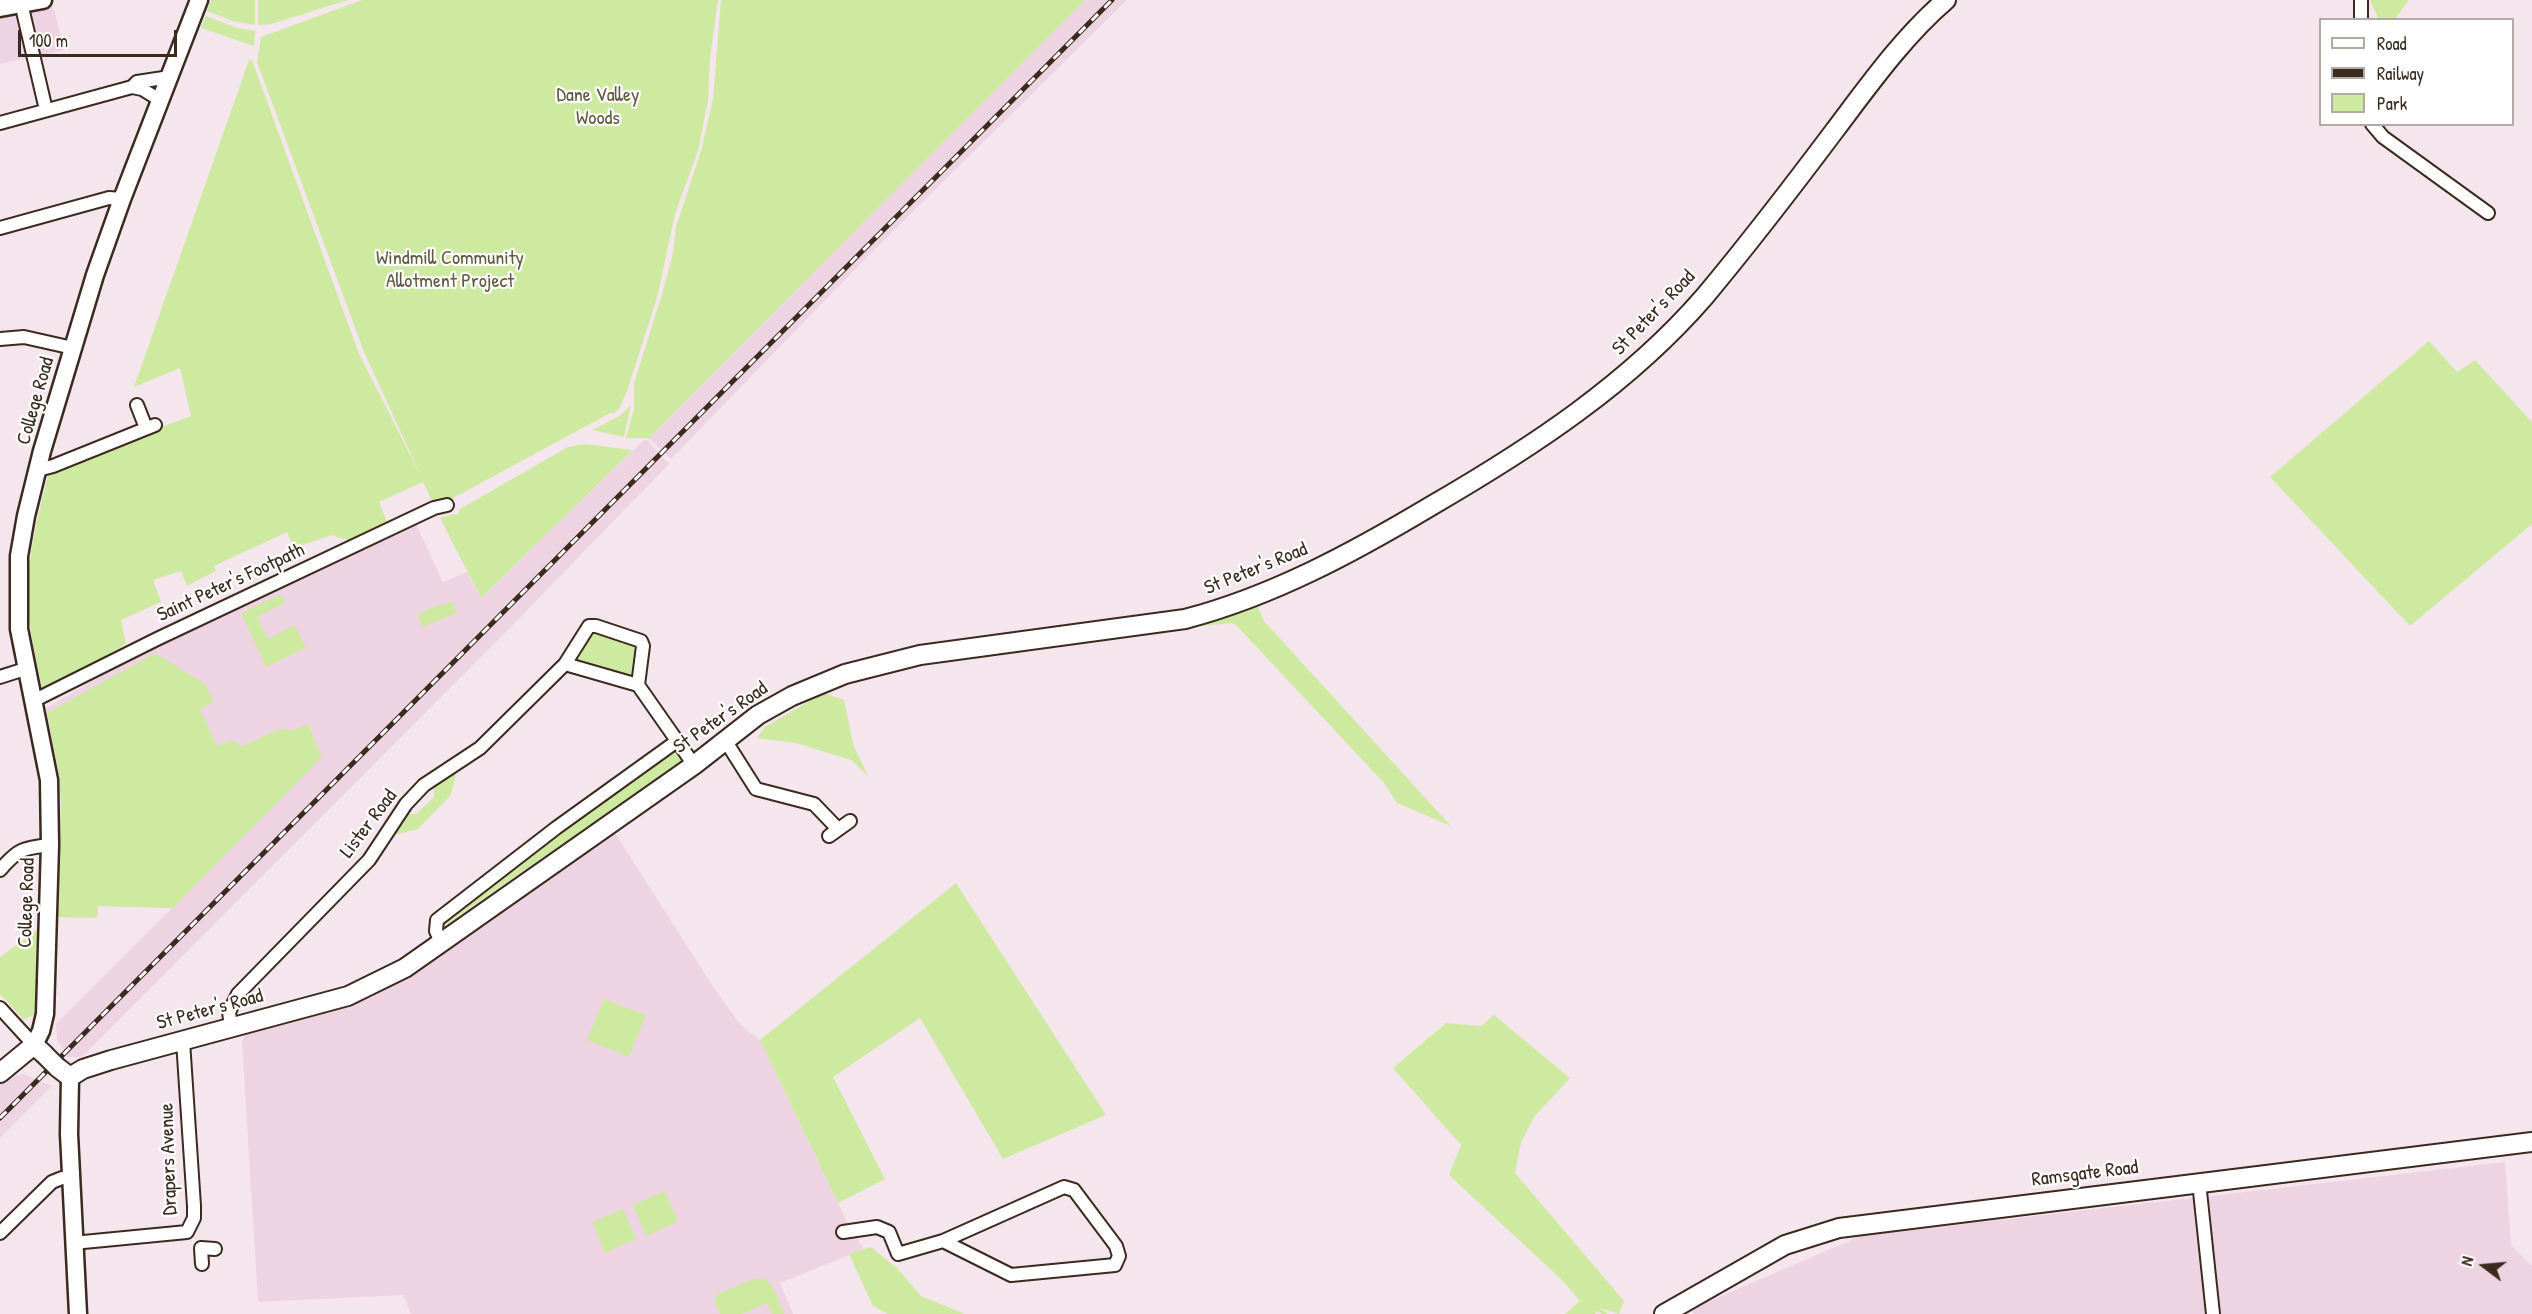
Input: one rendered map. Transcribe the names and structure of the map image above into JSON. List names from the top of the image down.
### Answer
{
  "streets": {
    "main road": ["St Peter's Road", "College Road", "Ramsgate Road"],
    "street": ["Saint Peter's Footpath", "Lister Road", "Drapers Avenue"]
  },
  "crossings": [
    ["St Peter's Road", "Lister Road"],
    ["St Peter's Road", "Drapers Avenue"],
    ["College Road", "Saint Peter's Footpath"]
  ],
  "parks": ["Dane Valley Woods", "Windmill Community Allotment Project"],
  "legend": ["Road", "Railway", "Park"],
  "scale_bar": "100 m",
  "north": "left"
}
